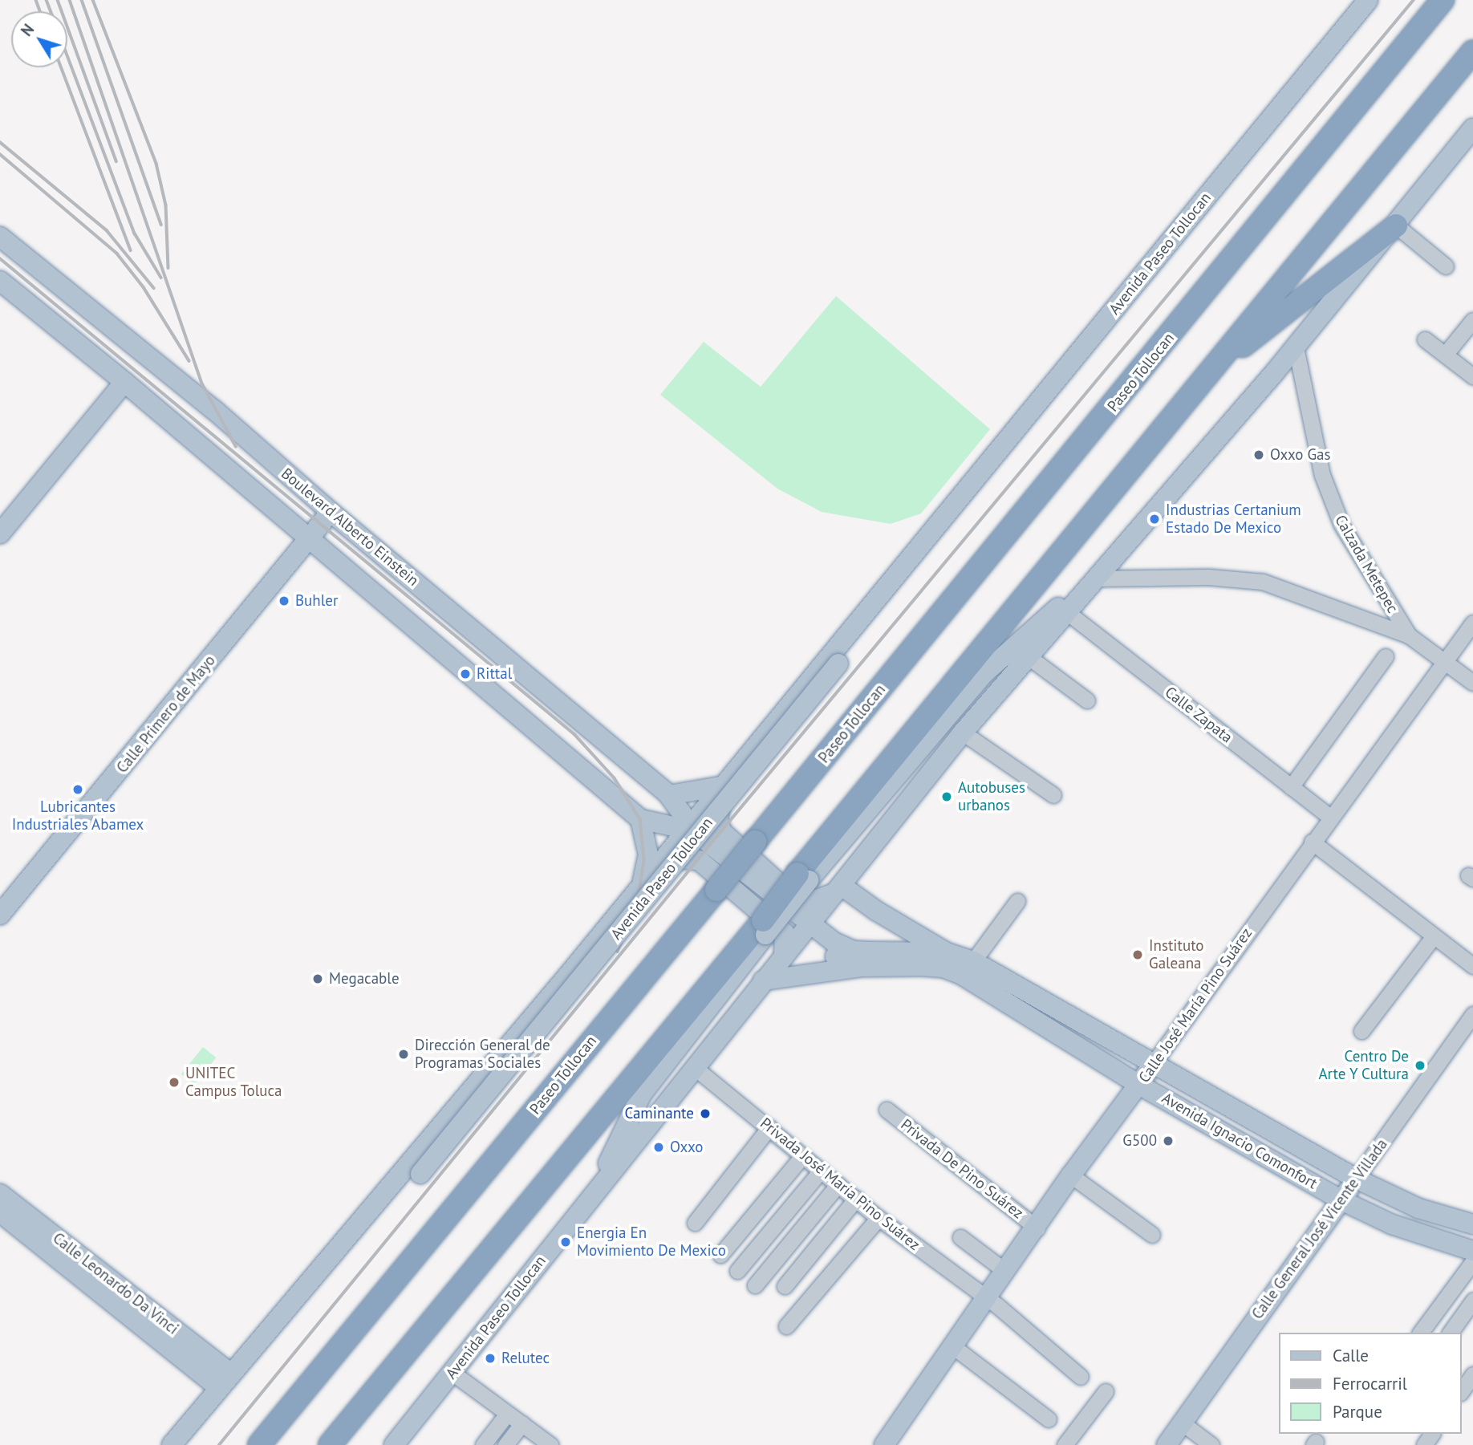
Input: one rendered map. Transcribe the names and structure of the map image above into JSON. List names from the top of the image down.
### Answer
{
  "streets": {
    "highway": ["Paseo Tollocan"],
    "main road": [
      "Avenida Paseo Tollocan",
      "Boulevard Alberto Einstein",
      "Calle Primero de Mayo",
      "Calle José María Pino Suárez",
      "Avenida Ignacio Comonfort",
      "Calle General José Vicente Villada",
      "Calle Leonardo Da Vinci"
    ],
    "street": [
      "Calzada Metepec",
      "Calle Zapata",
      "Privada De Pino Suárez",
      "Privada José María Pino Suárez"
    ]
  },
  "crossings": [
    ["Avenida Paseo Tollocan", "Boulevard Alberto Einstein"],
    ["Avenida Paseo Tollocan", "Calzada Metepec"],
    ["Avenida Paseo Tollocan", "Calle Zapata"],
    ["Avenida Paseo Tollocan", "Avenida Ignacio Comonfort"],
    ["Avenida Paseo Tollocan", "Privada José María Pino Suárez"],
    ["Avenida Paseo Tollocan", "Calle Leonardo Da Vinci"],
    ["Boulevard Alberto Einstein", "Calle Primero de Mayo"],
    ["Calzada Metepec", "Calle José María Pino Suárez"],
    ["Calle Zapata", "Calle José María Pino Suárez"],
    ["Calle José María Pino Suárez", "Avenida Ignacio Comonfort"],
    ["Calle José María Pino Suárez", "Privada De Pino Suárez"],
    ["Calle José María Pino Suárez", "Privada José María Pino Suárez"],
    ["Avenida Ignacio Comonfort", "Calle General José Vicente Villada"]
  ],
  "places": [
    "Oxxo Gas",
    "Industrias Certanium Estado De Mexico",
    "Buhler",
    "Rittal",
    "Lubricantes Industriales Abamex",
    "Autobuses urbanos",
    "Instituto Galeana",
    "Megacable",
    "Dirección General de Programas Sociales",
    "Centro De Arte Y Cultura",
    "UNITEC Campus Toluca",
    "Caminante",
    "G500",
    "Oxxo",
    "Energia En Movimiento De Mexico",
    "Relutec"
  ],
  "legend": ["Calle", "Ferrocarril", "Parque"],
  "north": "top left"
}
